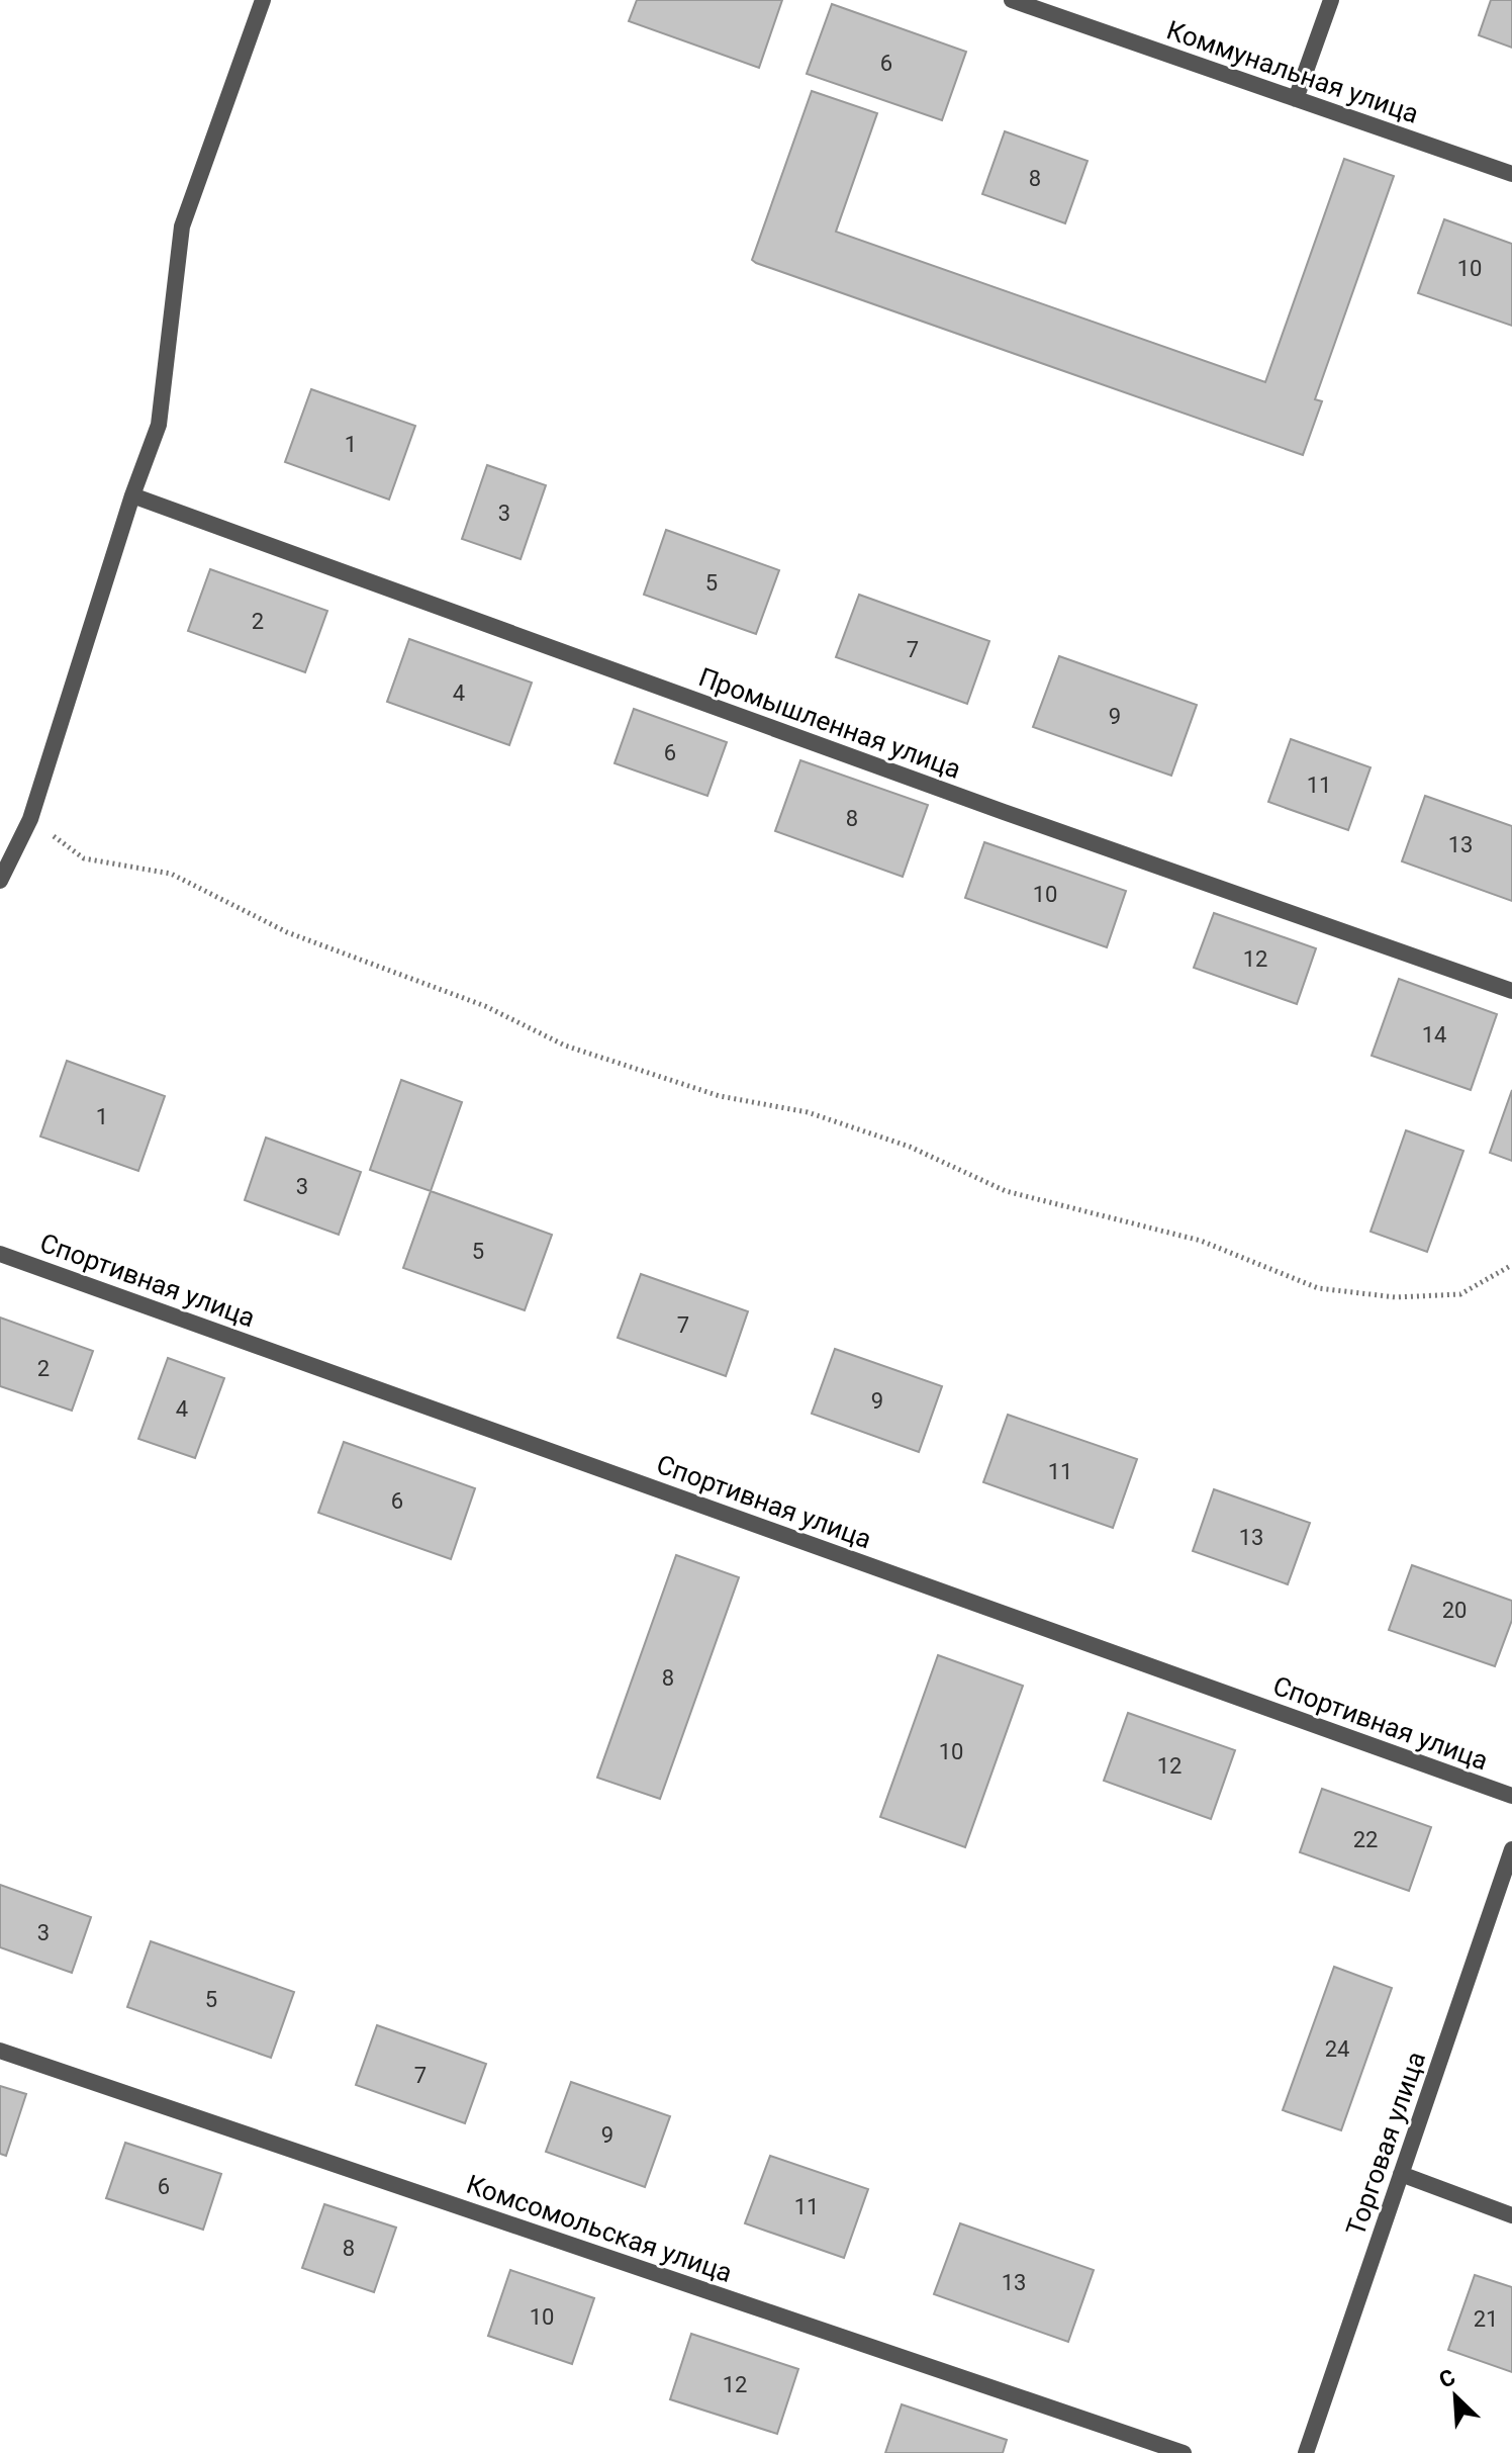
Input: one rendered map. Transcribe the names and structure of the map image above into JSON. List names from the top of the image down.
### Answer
{
  "streets": {
    "street": [
      "Коммунальная улица",
      "Промышленная улица",
      "Спортивная улица",
      "Торговая улица",
      "Комсомольская улица"
    ]
  },
  "house_numbers": [
    "6",
    "8",
    "10",
    "1",
    "3",
    "5",
    "2",
    "7",
    "4",
    "9",
    "6",
    "11",
    "8",
    "13",
    "10",
    "12",
    "14",
    "1",
    "3",
    "5",
    "7",
    "2",
    "9",
    "4",
    "11",
    "6",
    "13",
    "20",
    "8",
    "10",
    "12",
    "22",
    "3",
    "5",
    "24",
    "7",
    "9",
    "6",
    "11",
    "8",
    "13",
    "10",
    "21",
    "12"
  ],
  "north": "top left"
}
